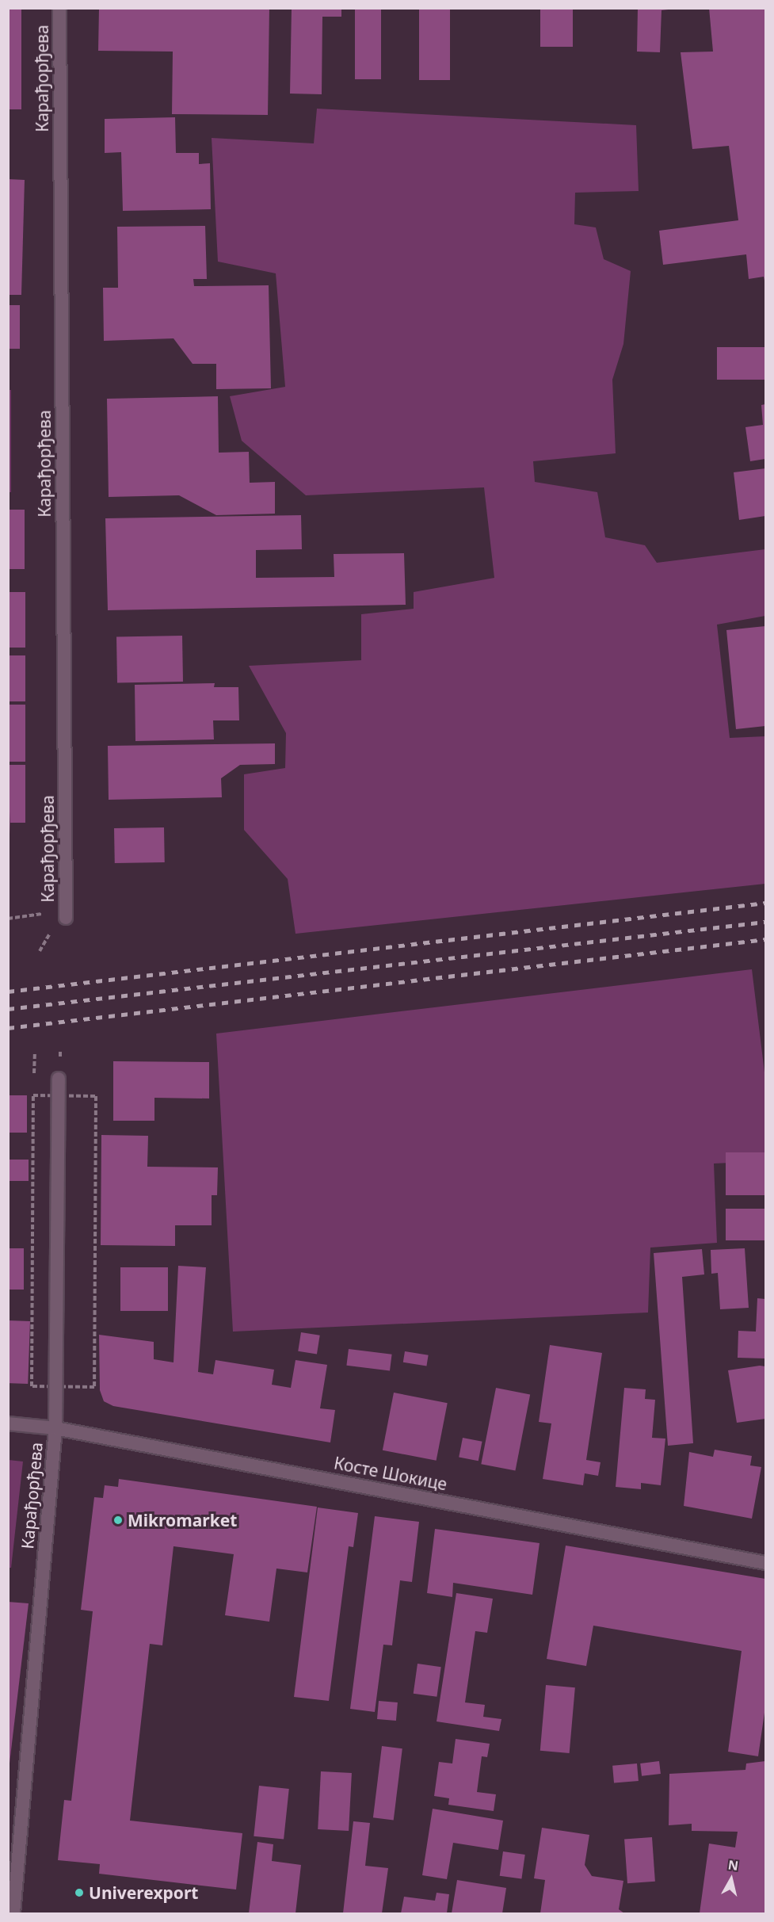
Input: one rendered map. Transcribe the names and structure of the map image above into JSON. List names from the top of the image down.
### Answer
{
  "streets": {
    "street": ["Карађорђева", "Косте Шокице"]
  },
  "crossings": [
    ["Карађорђева", "Косте Шокице"]
  ],
  "places": ["Mikromarket", "Univerexport"],
  "north": "top"
}
